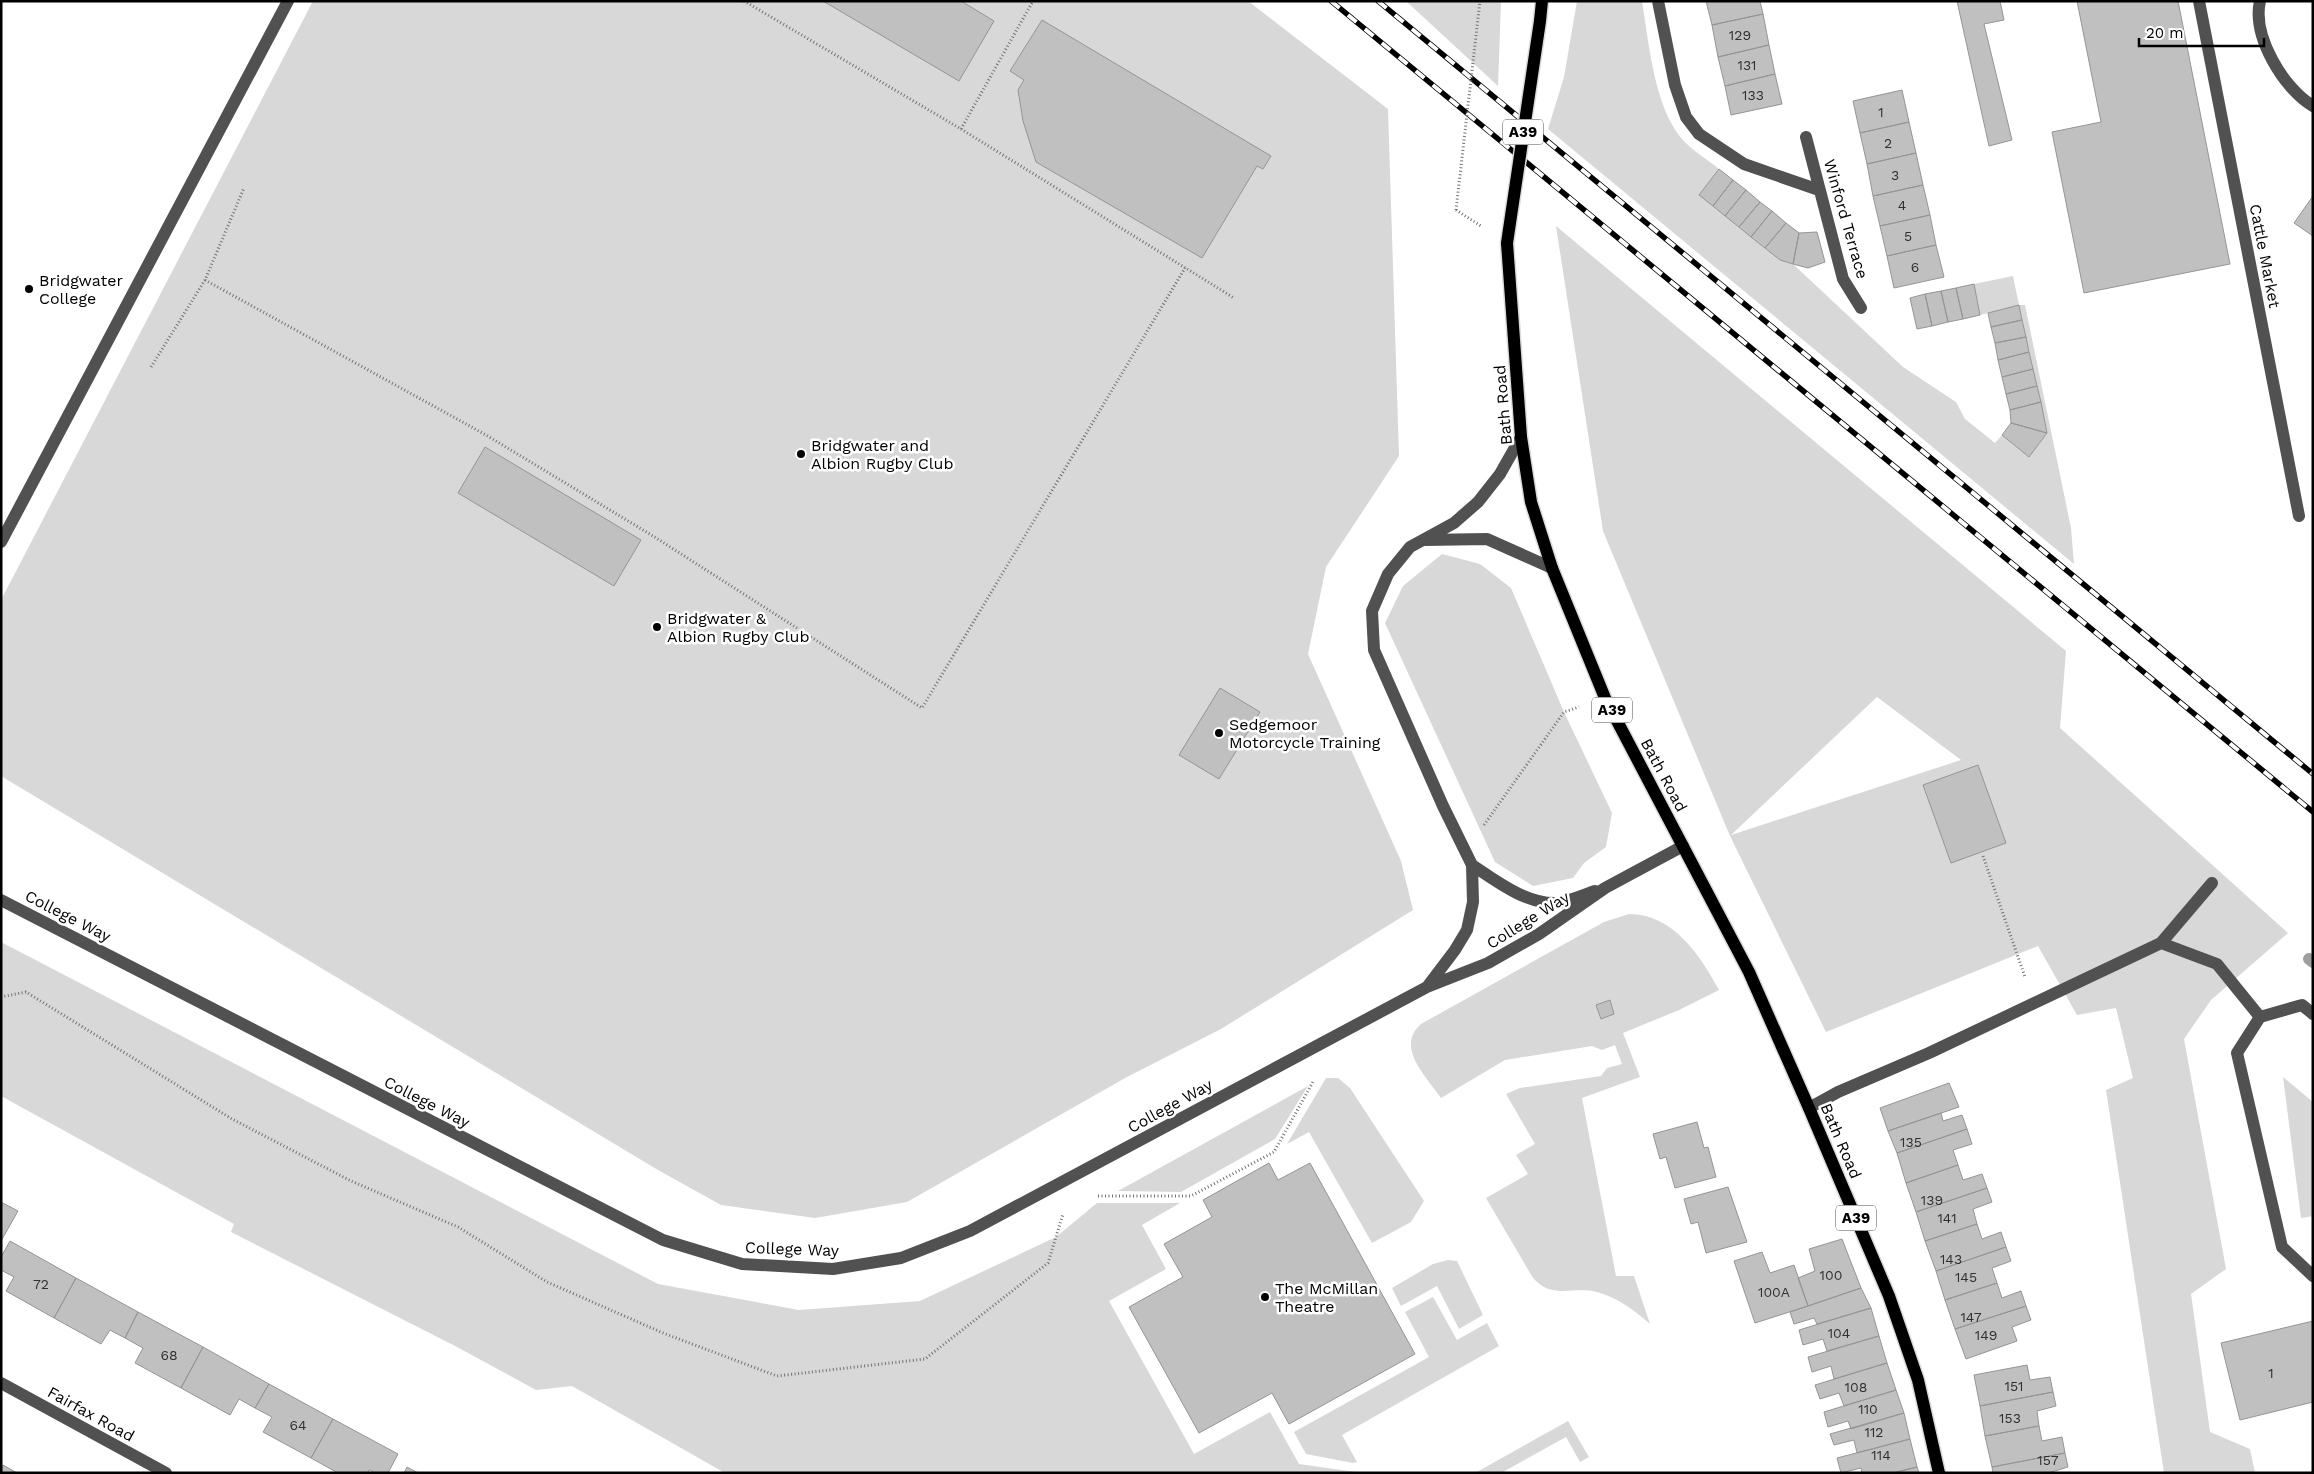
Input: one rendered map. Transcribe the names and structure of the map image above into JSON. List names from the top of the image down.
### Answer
{
  "streets": {
    "main road": ["A39", "Bath Road"],
    "street": [
      "Winford Terrace",
      "Cattle Market",
      "College Way",
      "Fairfax Road"
    ]
  },
  "crossings": [
    ["Bath Road", "College Way"]
  ],
  "places": [
    "Bridgwater College",
    "Bridgwater and Albion Rugby Club",
    "Bridgwater & Albion Rugby Club",
    "Sedgemoor Motorcycle Training",
    "The McMillan Theatre"
  ],
  "house_numbers": [
    "129",
    "131",
    "133",
    "1",
    "2",
    "3",
    "4",
    "5",
    "6",
    "135",
    "139",
    "141",
    "143",
    "100",
    "145",
    "72",
    "100A",
    "147",
    "104",
    "149",
    "68",
    "1",
    "151",
    "108",
    "110",
    "153",
    "64",
    "112",
    "114",
    "157"
  ],
  "scale_bar": "20 m"
}
